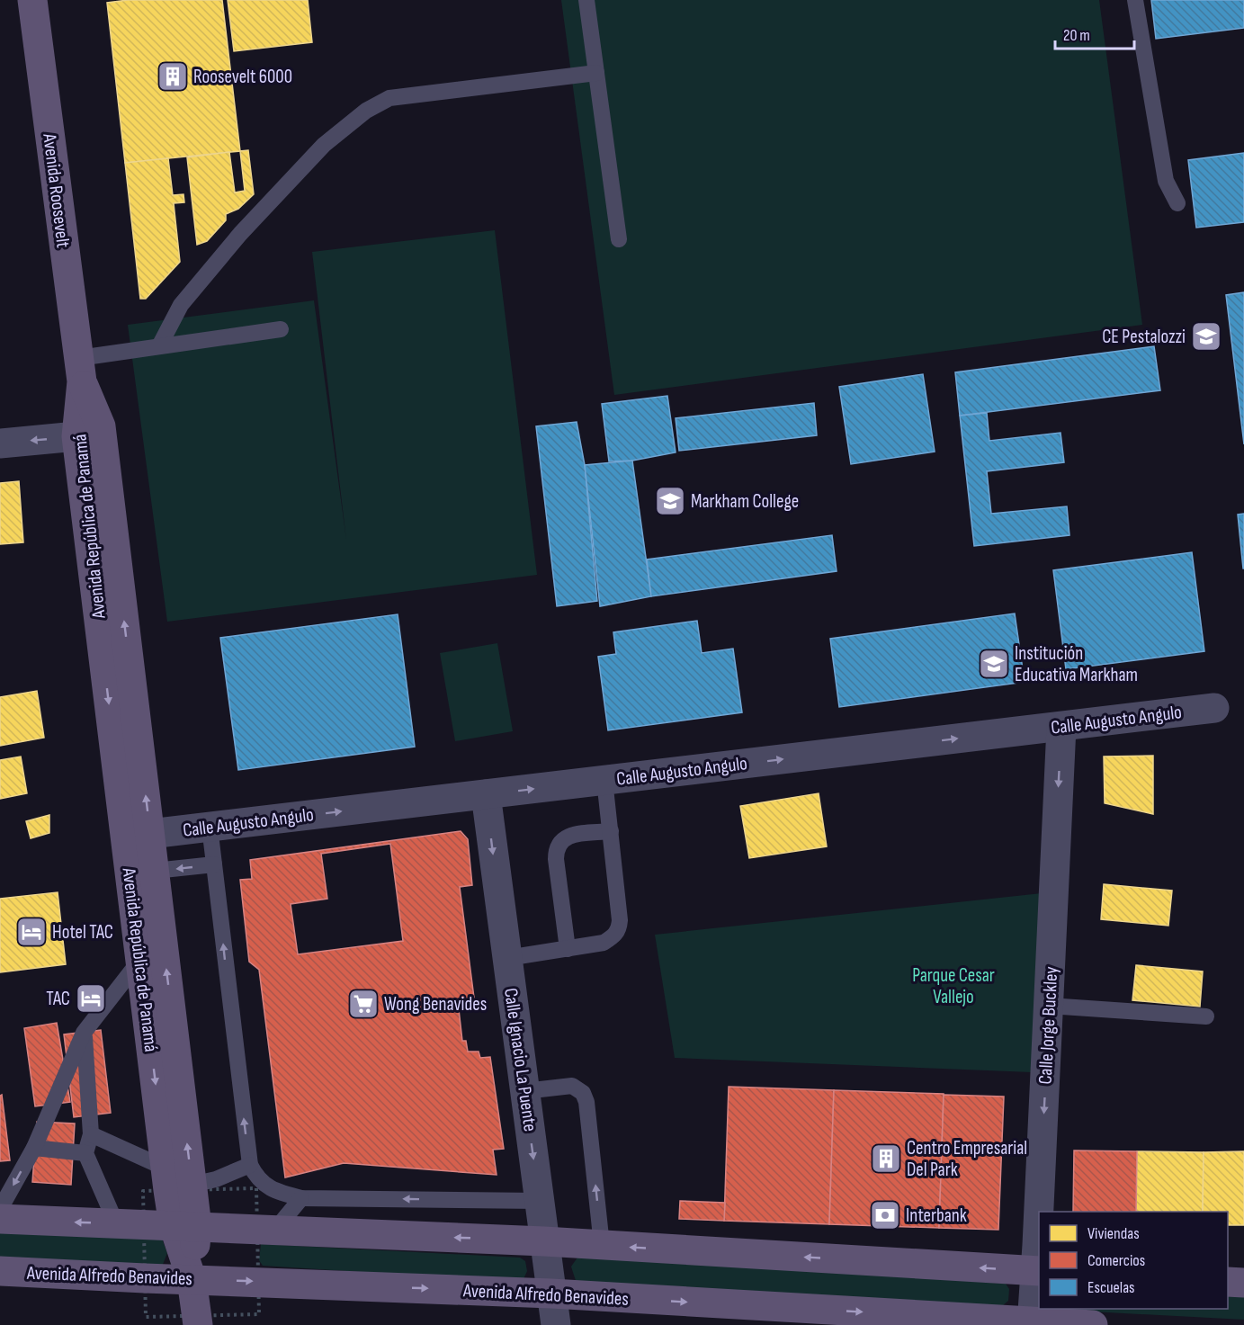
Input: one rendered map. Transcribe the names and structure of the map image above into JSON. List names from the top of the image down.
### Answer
{
  "streets": {
    "main road": ["Avenida Roosevelt", "Avenida República de Panamá", "Avenida Alfredo Benavides"],
    "street": ["Calle Augusto Angulo", "Calle Jorge Buckley", "Calle Ignacio La Puente"]
  },
  "crossings": [
    ["Avenida Roosevelt", "Avenida República de Panamá"],
    ["Avenida República de Panamá", "Calle Augusto Angulo"],
    ["Avenida República de Panamá", "Avenida Alfredo Benavides"],
    ["Calle Augusto Angulo", "Calle Jorge Buckley"],
    ["Calle Augusto Angulo", "Calle Ignacio La Puente"],
    ["Calle Jorge Buckley", "Avenida Alfredo Benavides"],
    ["Calle Ignacio La Puente", "Avenida Alfredo Benavides"]
  ],
  "one_way": ["Calle Augusto Angulo", "Calle Jorge Buckley", "Calle Ignacio La Puente"],
  "parks": ["Parque Cesar Vallejo"],
  "places": {
    "building": ["Roosevelt 6000", "Centro Empresarial Del Park"],
    "school or university": ["CE Pestalozzi", "Markham College", "Institución Educativa Markham"],
    "hotel": ["Hotel TAC", "TAC"],
    "supermarket": ["Wong Benavides"],
    "bank": ["Interbank"]
  },
  "legend": ["Viviendas", "Comercios", "Escuelas"],
  "scale_bar": "20 m"
}
